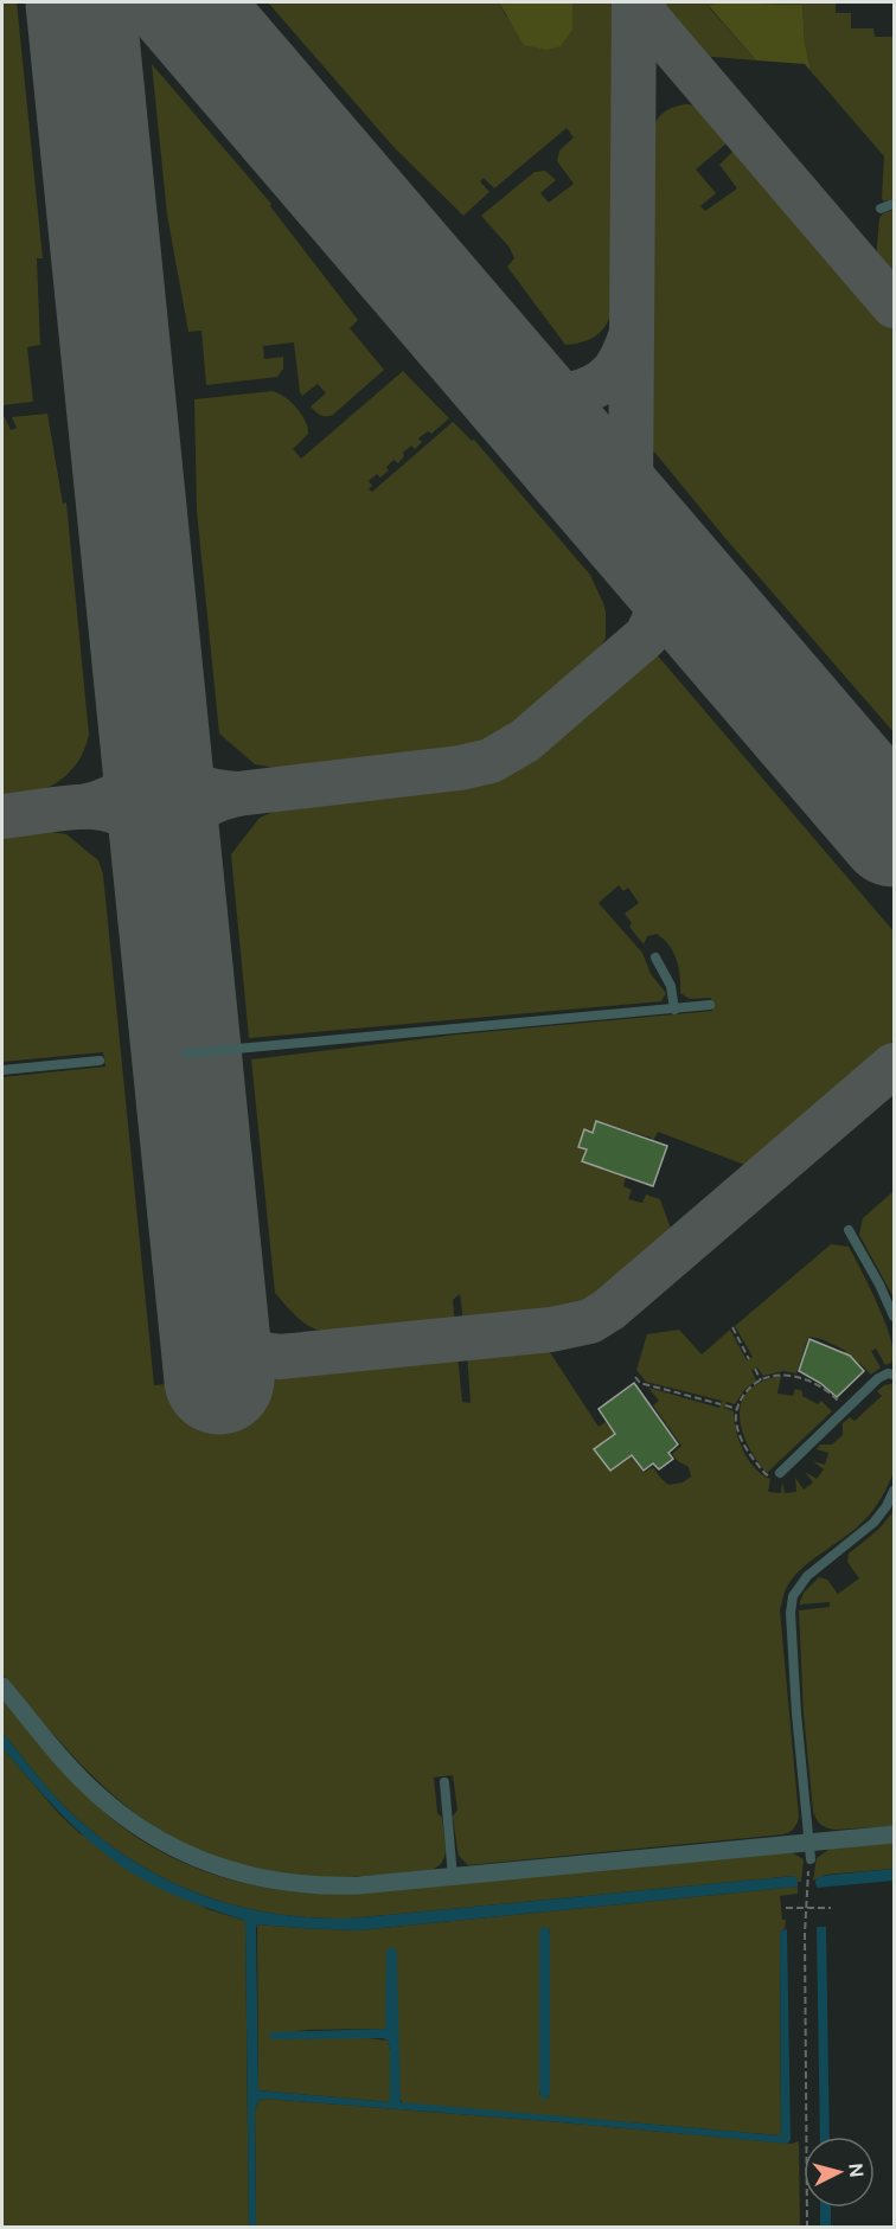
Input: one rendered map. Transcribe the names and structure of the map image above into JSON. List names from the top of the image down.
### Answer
{
  "north": "right"
}
